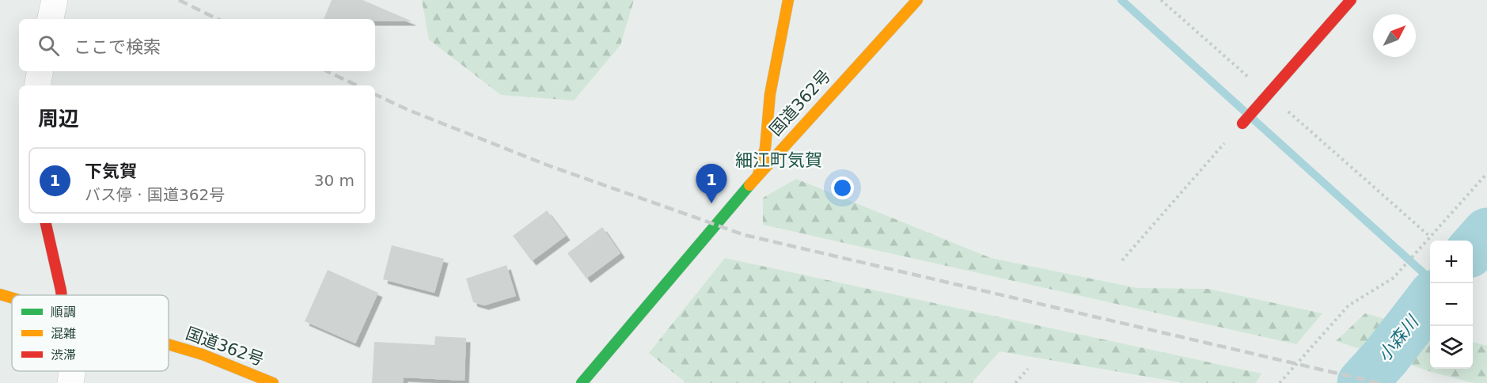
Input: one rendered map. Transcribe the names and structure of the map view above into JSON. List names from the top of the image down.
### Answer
{
  "streets": {
    "main road": ["国道362号"]
  },
  "districts": ["細江町気賀"],
  "water": ["小森川"],
  "legend": ["順調", "混雑", "渋滞"],
  "north": "top right",
  "page": {
    "search": "ここで検索",
    "heading": "周辺",
    "list": [
      {
        "mark": "1",
        "name": "下気賀",
        "note": "バス停 · 国道362号",
        "value": "30 m"
      }
    ],
    "pins": "1",
    "map_buttons": ["+", "−"]
  }
}
